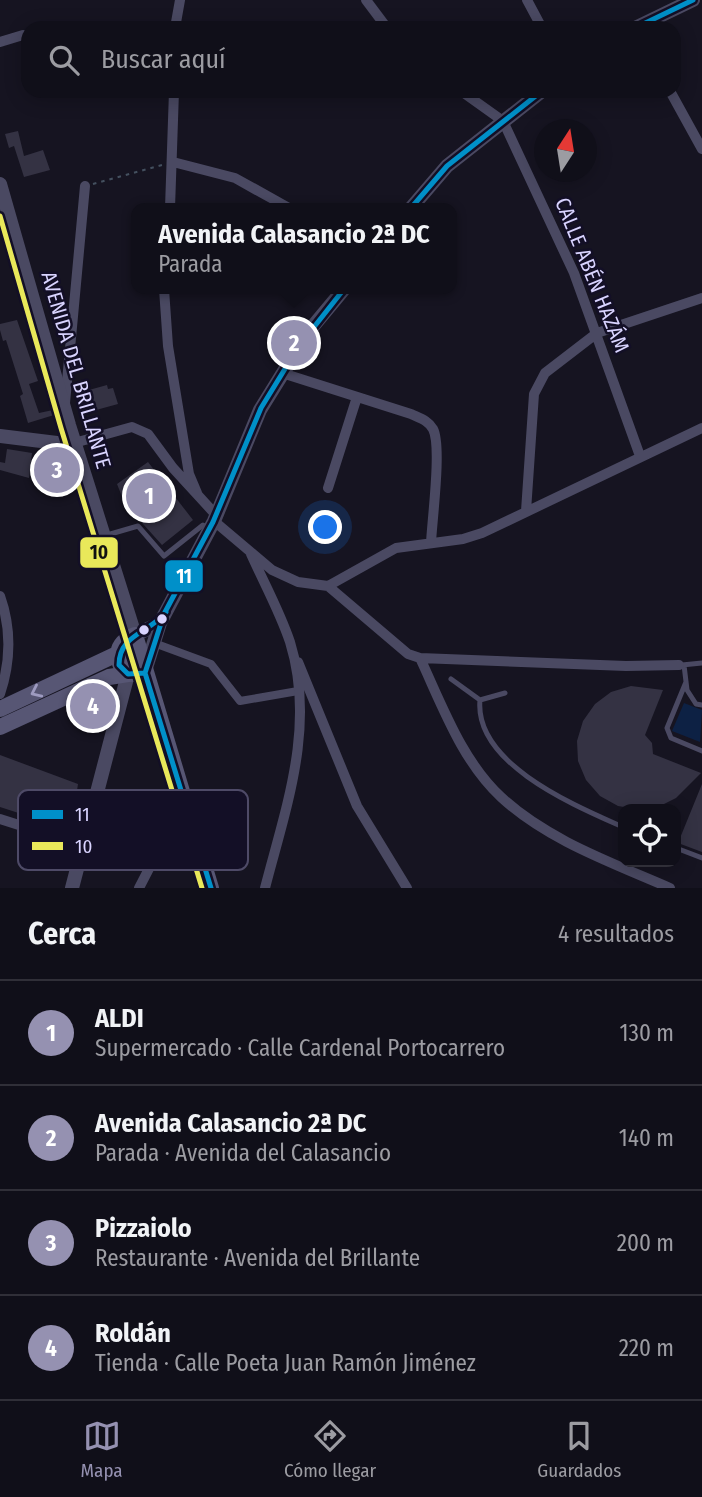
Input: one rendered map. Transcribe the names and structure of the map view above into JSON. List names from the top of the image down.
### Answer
{
  "streets": {
    "main road": ["AVENIDA DEL BRILLANTE"],
    "street": ["CALLE ABÉN HAZÁM"]
  },
  "lines": ["transit line 11", "transit line 10"],
  "legend": ["11", "10"],
  "north": "top",
  "page": {
    "search": "Buscar aquí",
    "popup": ["Avenida Calasancio 2ª DC", "Parada"],
    "pins": [
      "2",
      "3",
      "1",
      "4"
    ],
    "heading": ["Cerca", "4 resultados"],
    "list": [
      {
        "mark": "1",
        "name": "ALDI",
        "note": "Supermercado · Calle Cardenal Portocarrero",
        "value": "130 m"
      },
      {
        "mark": "2",
        "name": "Avenida Calasancio 2ª DC",
        "note": "Parada · Avenida del Calasancio",
        "value": "140 m"
      },
      {
        "mark": "3",
        "name": "Pizzaiolo",
        "note": "Restaurante · Avenida del Brillante",
        "value": "200 m"
      },
      {
        "mark": "4",
        "name": "Roldán",
        "note": "Tienda · Calle Poeta Juan Ramón Jiménez",
        "value": "220 m"
      }
    ],
    "nav": ["Mapa", "Cómo llegar", "Guardados"]
  }
}
